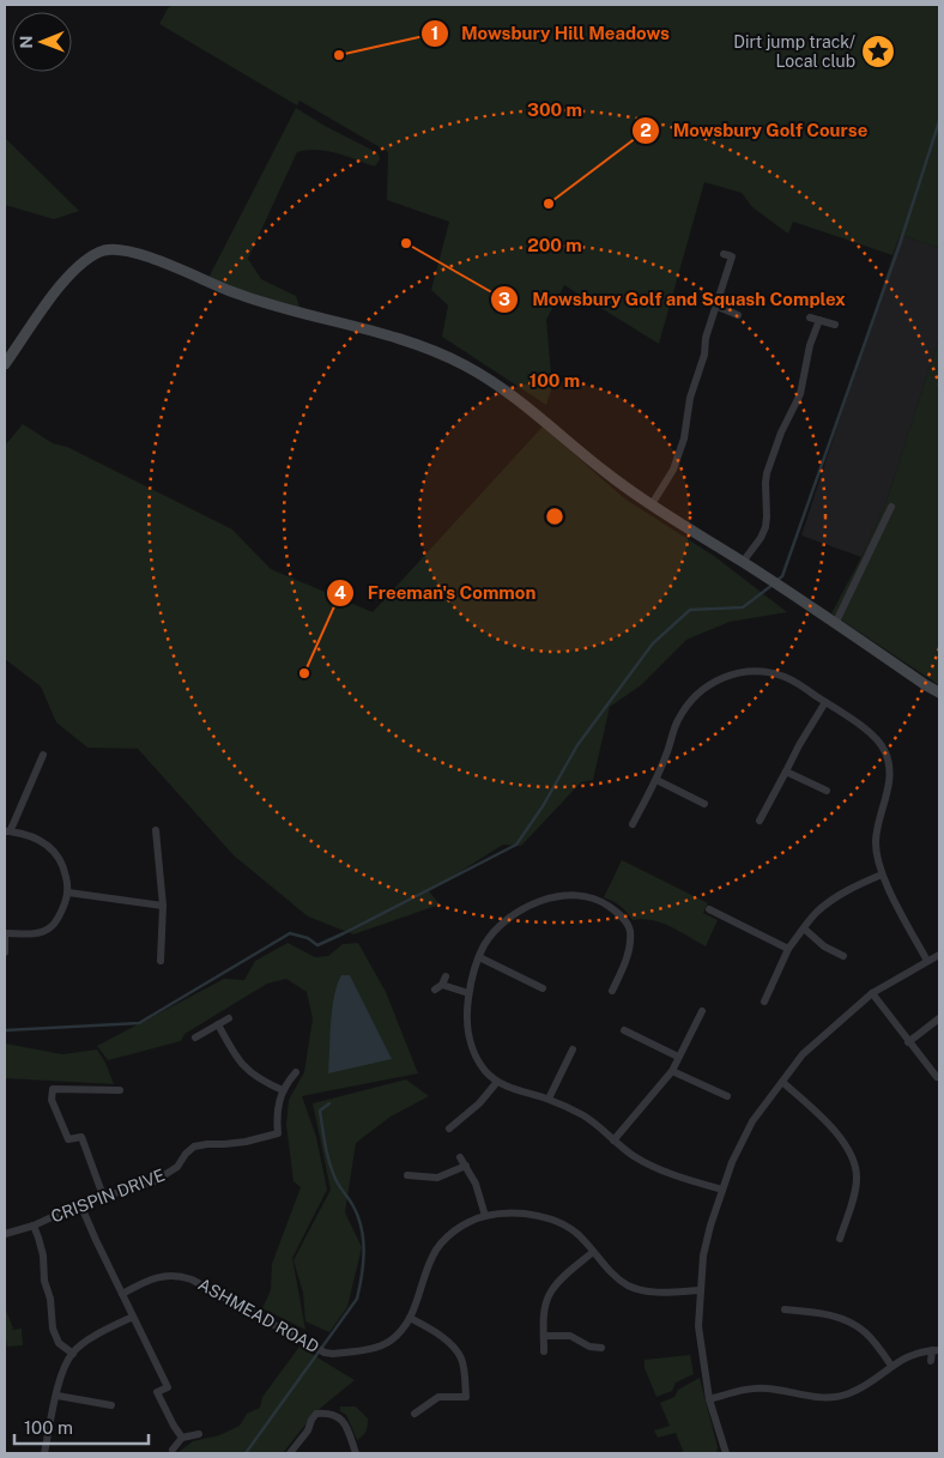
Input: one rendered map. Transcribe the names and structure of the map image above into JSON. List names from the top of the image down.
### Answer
{
  "streets": {
    "street": ["CRISPIN DRIVE", "ASHMEAD ROAD"]
  },
  "places": {
    "place": ["Dirt jump track/ Local club"],
    "other": [
      "Mowsbury Hill Meadows",
      "Mowsbury Golf Course",
      "Mowsbury Golf and Squash Complex",
      "Freeman's Common"
    ]
  },
  "scale_bar": "100 m",
  "north": "left",
  "rings": ["300 m", "200 m", "100 m"]
}
